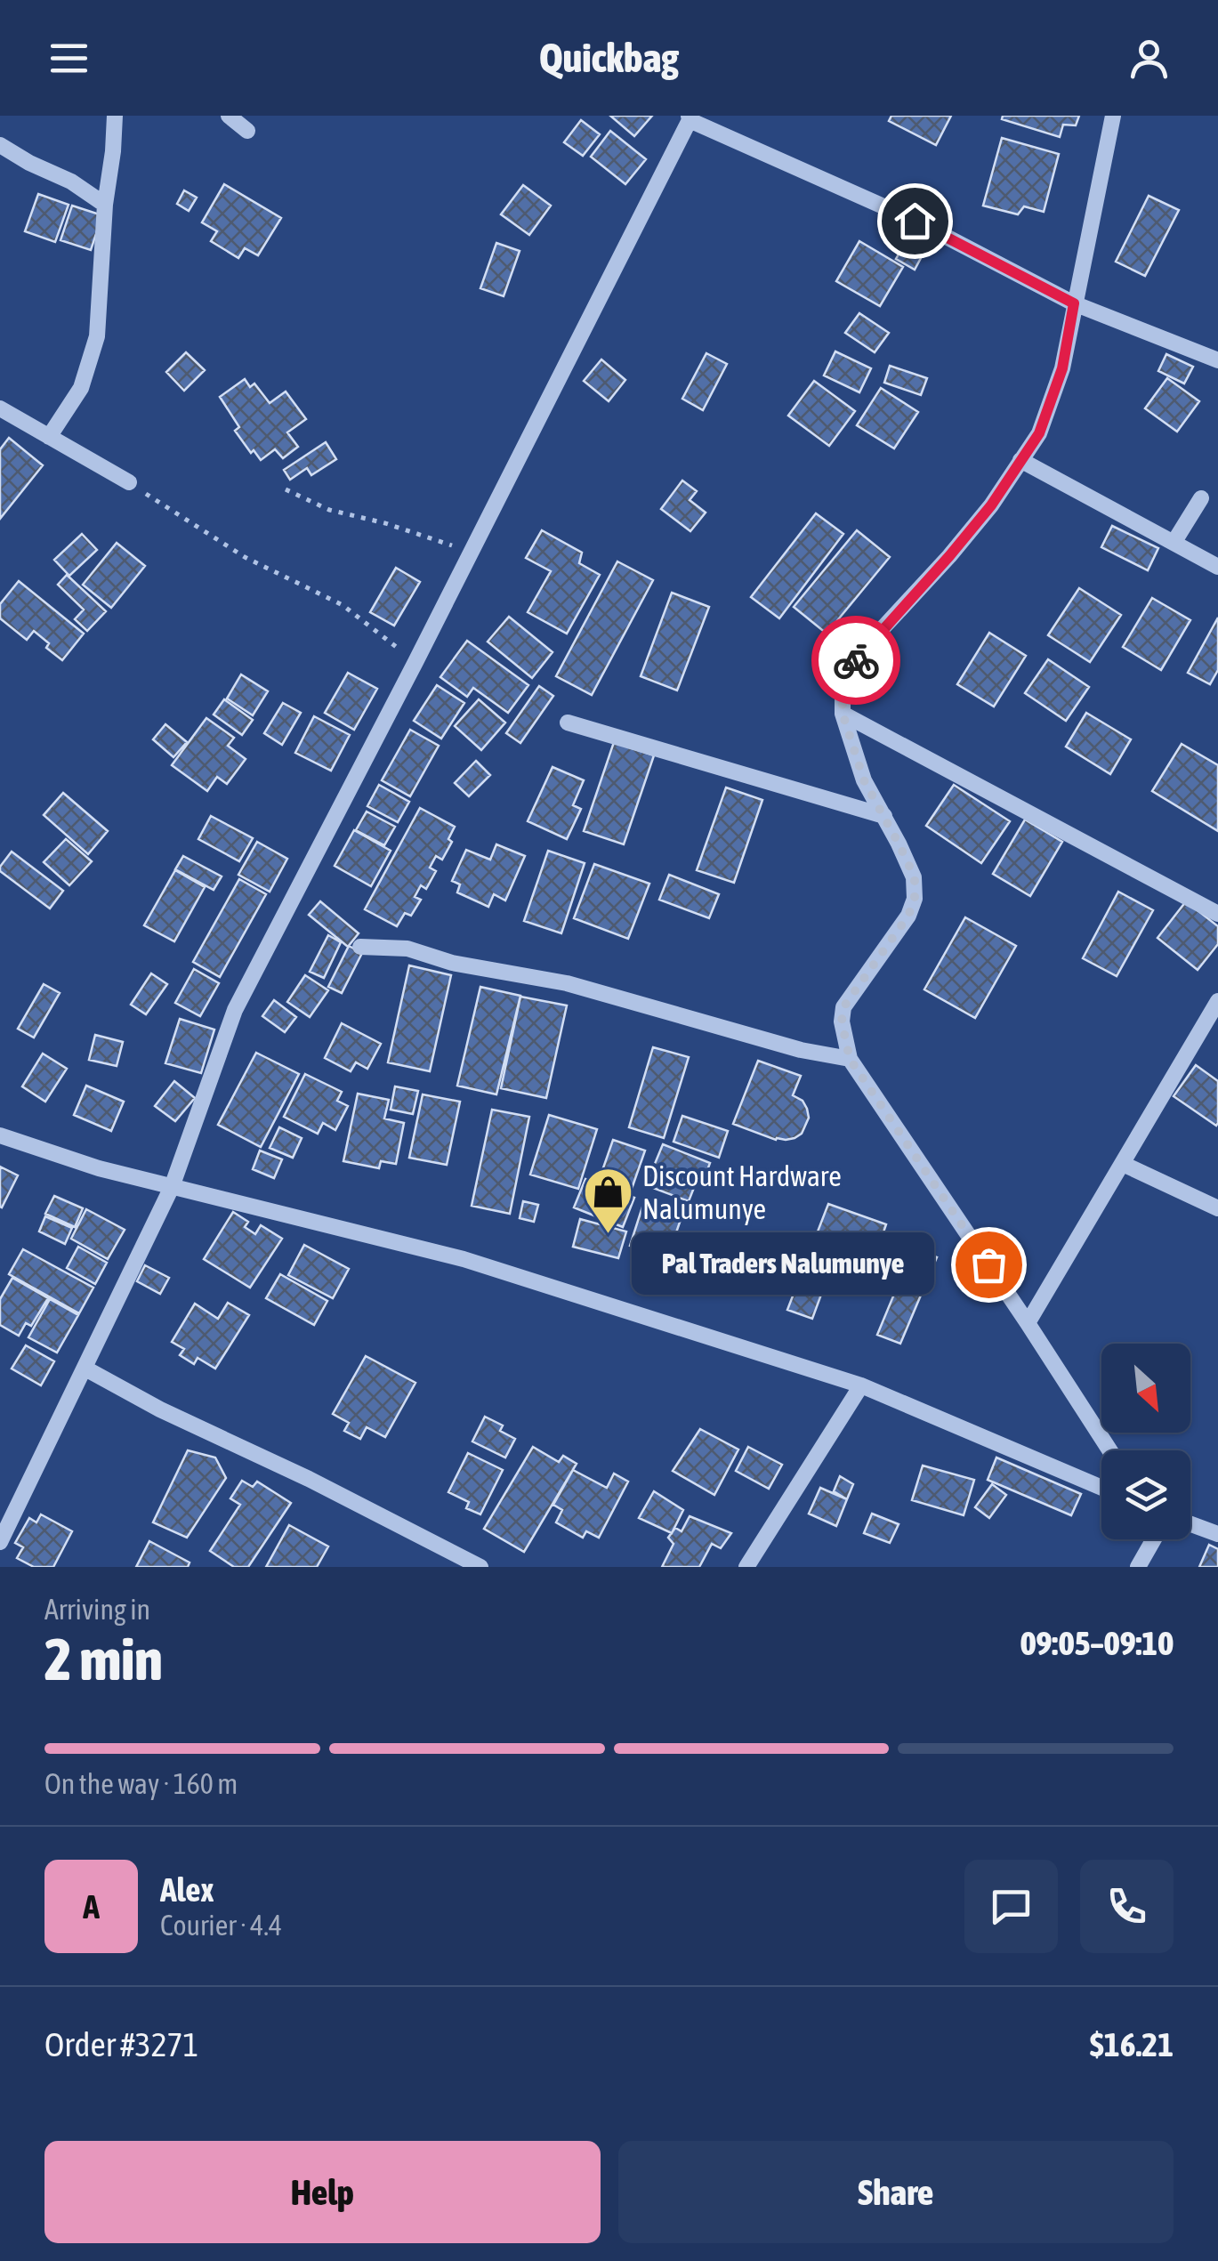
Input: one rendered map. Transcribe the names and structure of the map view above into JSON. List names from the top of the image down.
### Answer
{
  "places": {
    "shop": ["Discount Hardware Nalumunye"],
    "other": ["Pal Traders Nalumunye"]
  },
  "north": "bottom right",
  "page": {
    "header": "Quickbag",
    "bubble": "Pal Traders Nalumunye",
    "heading": ["2 min", "Arriving in", "09:05–09:10"],
    "panel": [
      "Alex",
      "Courier · 4.4",
      "Order #3271",
      "$16.21"
    ],
    "bar": "On the way · 160 m",
    "round": "A",
    "buttons": ["Help", "Share"]
  }
}
